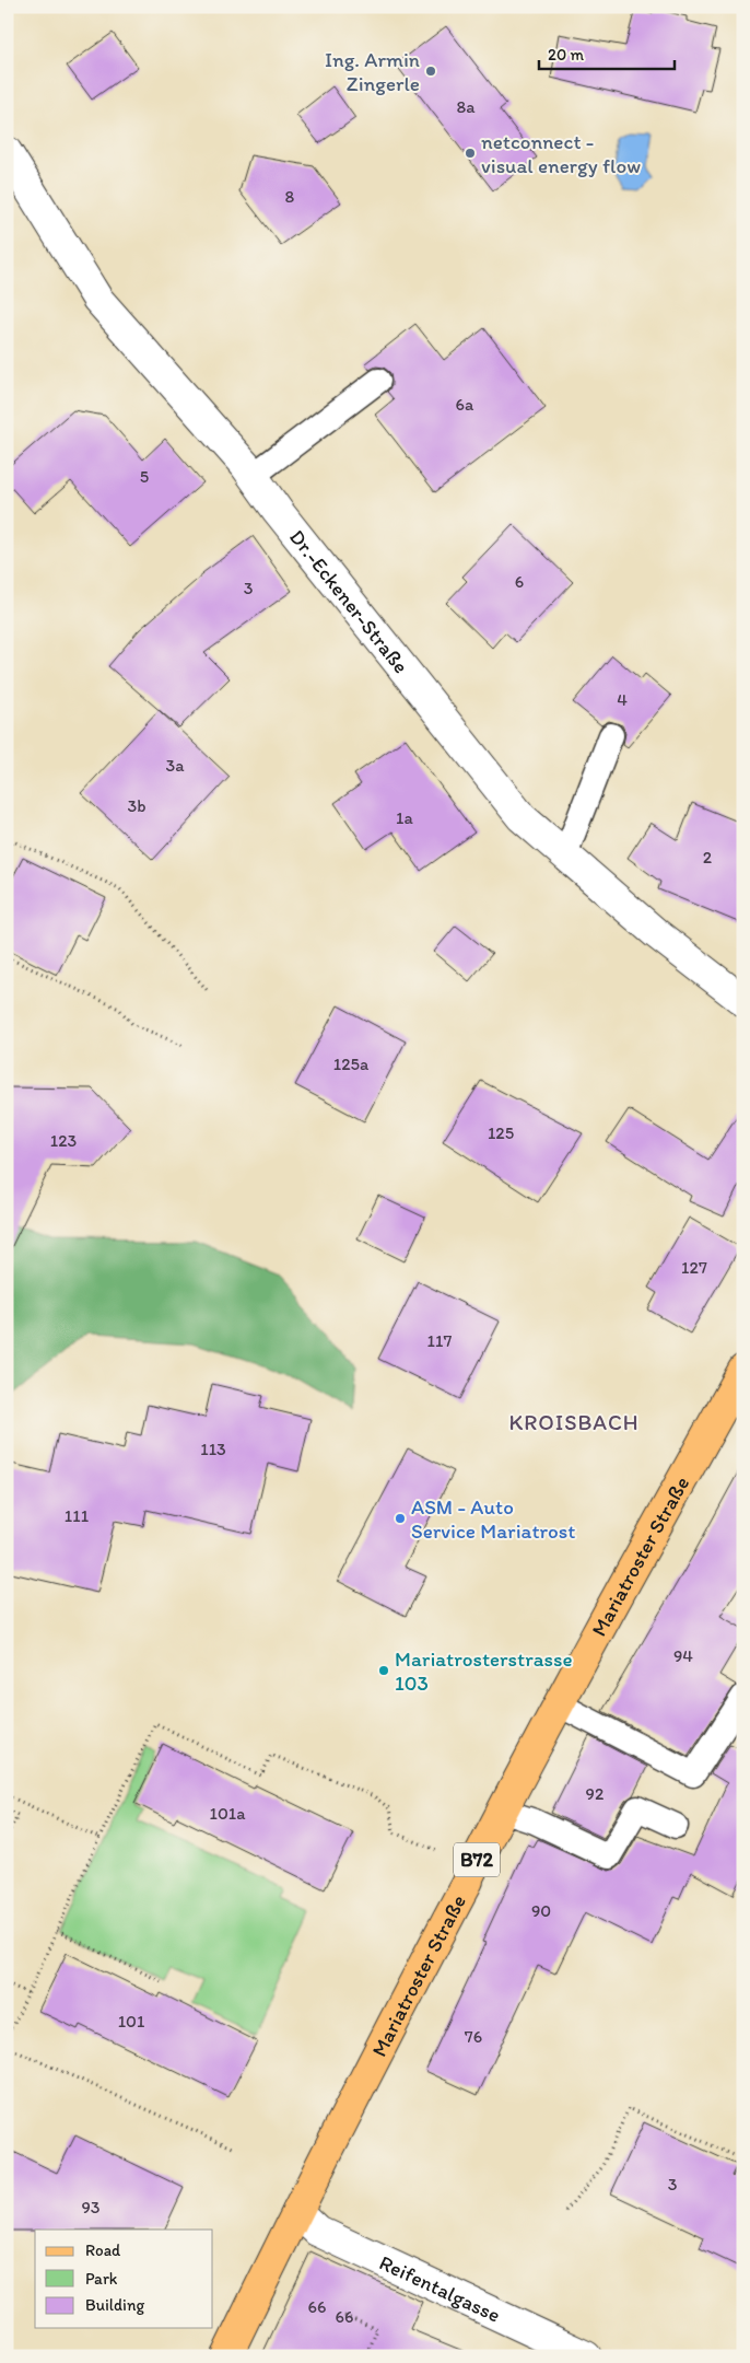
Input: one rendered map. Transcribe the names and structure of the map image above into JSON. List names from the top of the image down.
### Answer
{
  "streets": {
    "main road": ["Mariatroster Straße", "B72"],
    "street": ["Dr.-Eckener-Straße", "Reifentalgasse"]
  },
  "crossings": [
    ["Mariatroster Straße", "Reifentalgasse"]
  ],
  "districts": ["KROISBACH"],
  "places": [
    "Ing. Armin Zingerle",
    "netconnect - visual energy flow",
    "ASM - Auto Service Mariatrost",
    "Mariatrosterstrasse 103"
  ],
  "house_numbers": [
    "8a",
    "8",
    "6a",
    "5",
    "6",
    "3",
    "4",
    "3a",
    "3b",
    "1a",
    "2",
    "125a",
    "125",
    "123",
    "127",
    "117",
    "113",
    "111",
    "94",
    "92",
    "101a",
    "90",
    "101",
    "76",
    "3",
    "93",
    "66",
    "66"
  ],
  "legend": ["Road", "Park", "Building"],
  "scale_bar": "20 m"
}
